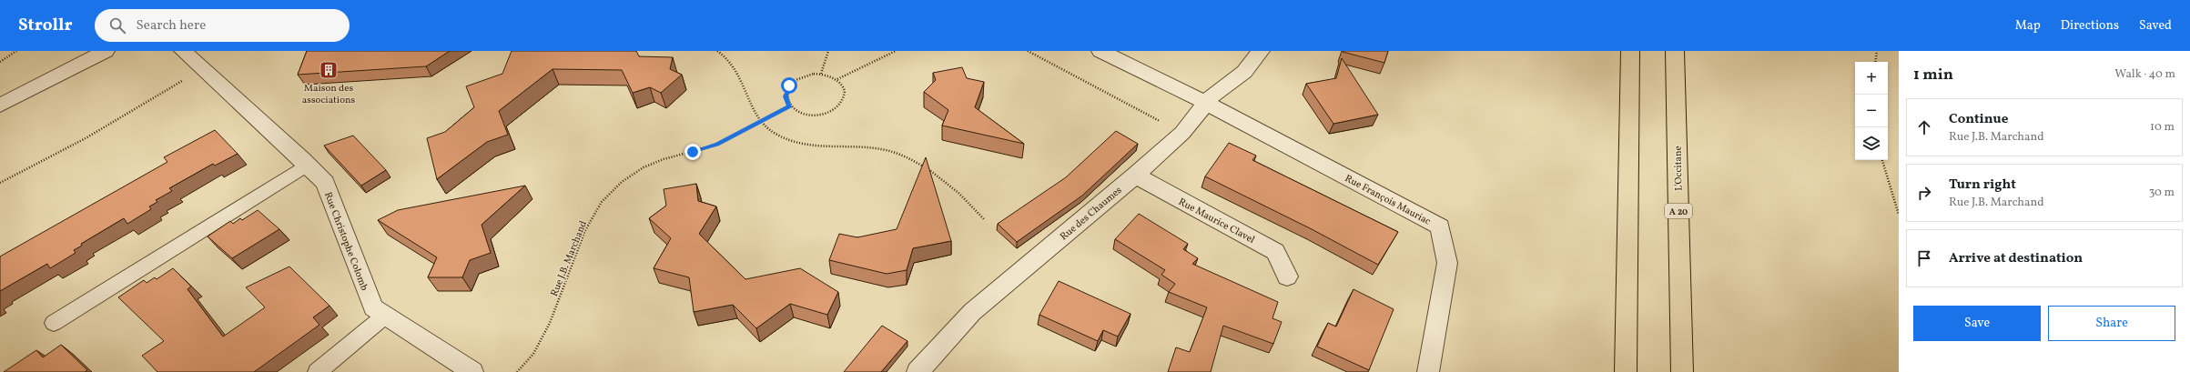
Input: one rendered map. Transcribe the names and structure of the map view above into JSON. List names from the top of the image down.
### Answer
{
  "streets": {
    "highway": ["L'Occitane", "A 20"],
    "street": [
      "Rue François Mauriac",
      "Rue des Chaumes",
      "Rue Maurice Clavel",
      "Rue Christophe Colomb"
    ],
    "path": ["Rue J.B. Marchand"]
  },
  "crossings": [
    ["Rue François Mauriac", "Rue des Chaumes"],
    ["Rue des Chaumes", "Rue Maurice Clavel"]
  ],
  "places": {
    "building": ["Maison des associations"]
  },
  "page": {
    "header": "Strollr",
    "search": "Search here",
    "nav": ["Map", "Directions", "Saved"],
    "heading": ["1 min", "Walk · 40 m"],
    "map_buttons": ["+", "−"],
    "list": [
      ["Continue", "Rue J.B. Marchand", "10 m"],
      ["Turn right", "Rue J.B. Marchand", "30 m"],
      "Arrive at destination"
    ],
    "buttons": ["Save", "Share"]
  }
}
